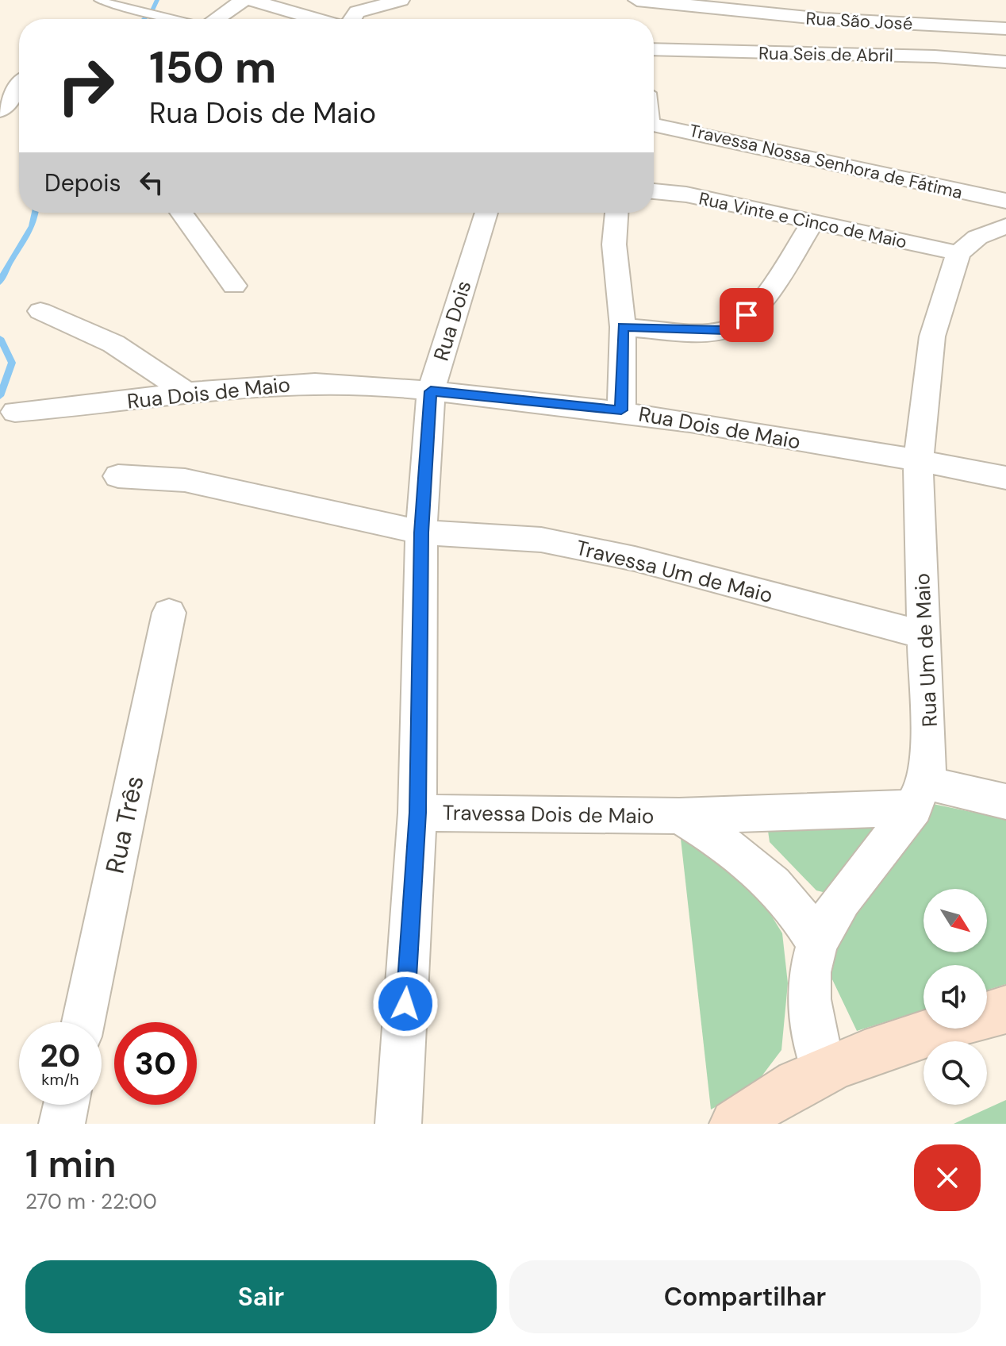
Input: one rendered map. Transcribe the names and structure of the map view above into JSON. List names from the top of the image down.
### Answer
{
  "streets": {
    "street": [
      "Rua São José",
      "Rua Seis de Abril",
      "Travessa Nossa Senhora de Fátima",
      "Rua Vinte e Cinco de Maio",
      "Rua Dois",
      "Rua Dois de Maio",
      "Travessa Um de Maio",
      "Rua Um de Maio",
      "Travessa Dois de Maio",
      "Rua Três"
    ]
  },
  "crossings": [
    ["Rua Vinte e Cinco de Maio", "Rua Um de Maio"],
    ["Rua Dois", "Rua Dois de Maio"],
    ["Rua Dois", "Travessa Um de Maio"],
    ["Rua Dois", "Travessa Dois de Maio"],
    ["Rua Dois de Maio", "Rua Um de Maio"],
    ["Travessa Um de Maio", "Rua Um de Maio"],
    ["Rua Um de Maio", "Travessa Dois de Maio"]
  ],
  "north": "bottom right",
  "page": {
    "turn": ["150 m", "Rua Dois de Maio"],
    "then": "Depois",
    "speed": "20 km/h",
    "limit": "30",
    "heading": ["1 min", "270 m · 22:00"],
    "buttons": ["Sair", "Compartilhar"]
  }
}
